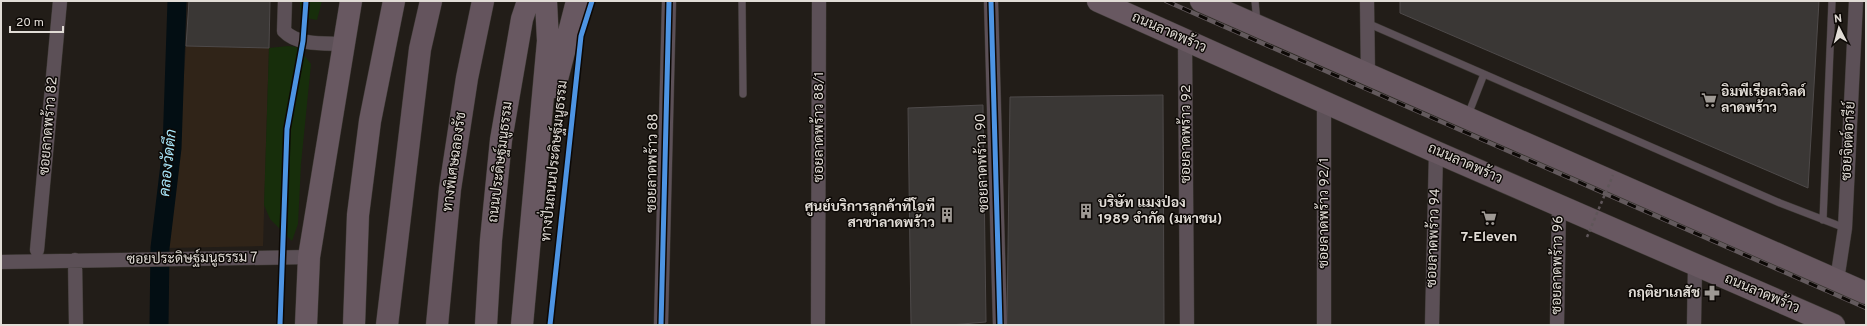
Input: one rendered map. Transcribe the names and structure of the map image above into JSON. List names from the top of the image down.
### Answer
{
  "streets": {
    "highway": ["ทางพิเศษฉลองรัช"],
    "main road": ["ถนนลาดพร้าว", "ถนนประดิษฐ์มนูธรรม"],
    "street": [
      "ซอยลาดพร้าว 82",
      "ซอยลาดพร้าว 88/1",
      "ซอยลาดพร้าว 92",
      "ซอยจิตต์อารีย์",
      "ซอยลาดพร้าว 88",
      "ซอยลาดพร้าว 90",
      "ซอยลาดพร้าว 92/1",
      "ซอยลาดพร้าว 94",
      "ซอยประดิษฐ์มนูธรรม 7",
      "ซอยลาดพร้าว 96"
    ],
    "cycle path": ["ทางปั่นถนนประดิษฐ์มนูธรรม"]
  },
  "crossings": [
    ["ถนนลาดพร้าว", "ซอยลาดพร้าว 92"],
    ["ถนนลาดพร้าว", "ซอยลาดพร้าว 92/1"],
    ["ถนนลาดพร้าว", "ซอยลาดพร้าว 94"],
    ["ถนนลาดพร้าว", "ซอยลาดพร้าว 96"]
  ],
  "water": ["คลองวัดตึก"],
  "places": {
    "supermarket": ["อิมพีเรียลเวิลด์ ลาดพร้าว", "7-Eleven"],
    "building": ["บริษัท แมงป่อง 1989 จำกัด (มหาชน)", "ศูนย์บริการลูกค้าทีโอที สาขาลาดพร้าว"],
    "pharmacy": ["กฤติยาเภสัช"]
  },
  "scale_bar": "20 m",
  "north": "top"
}
